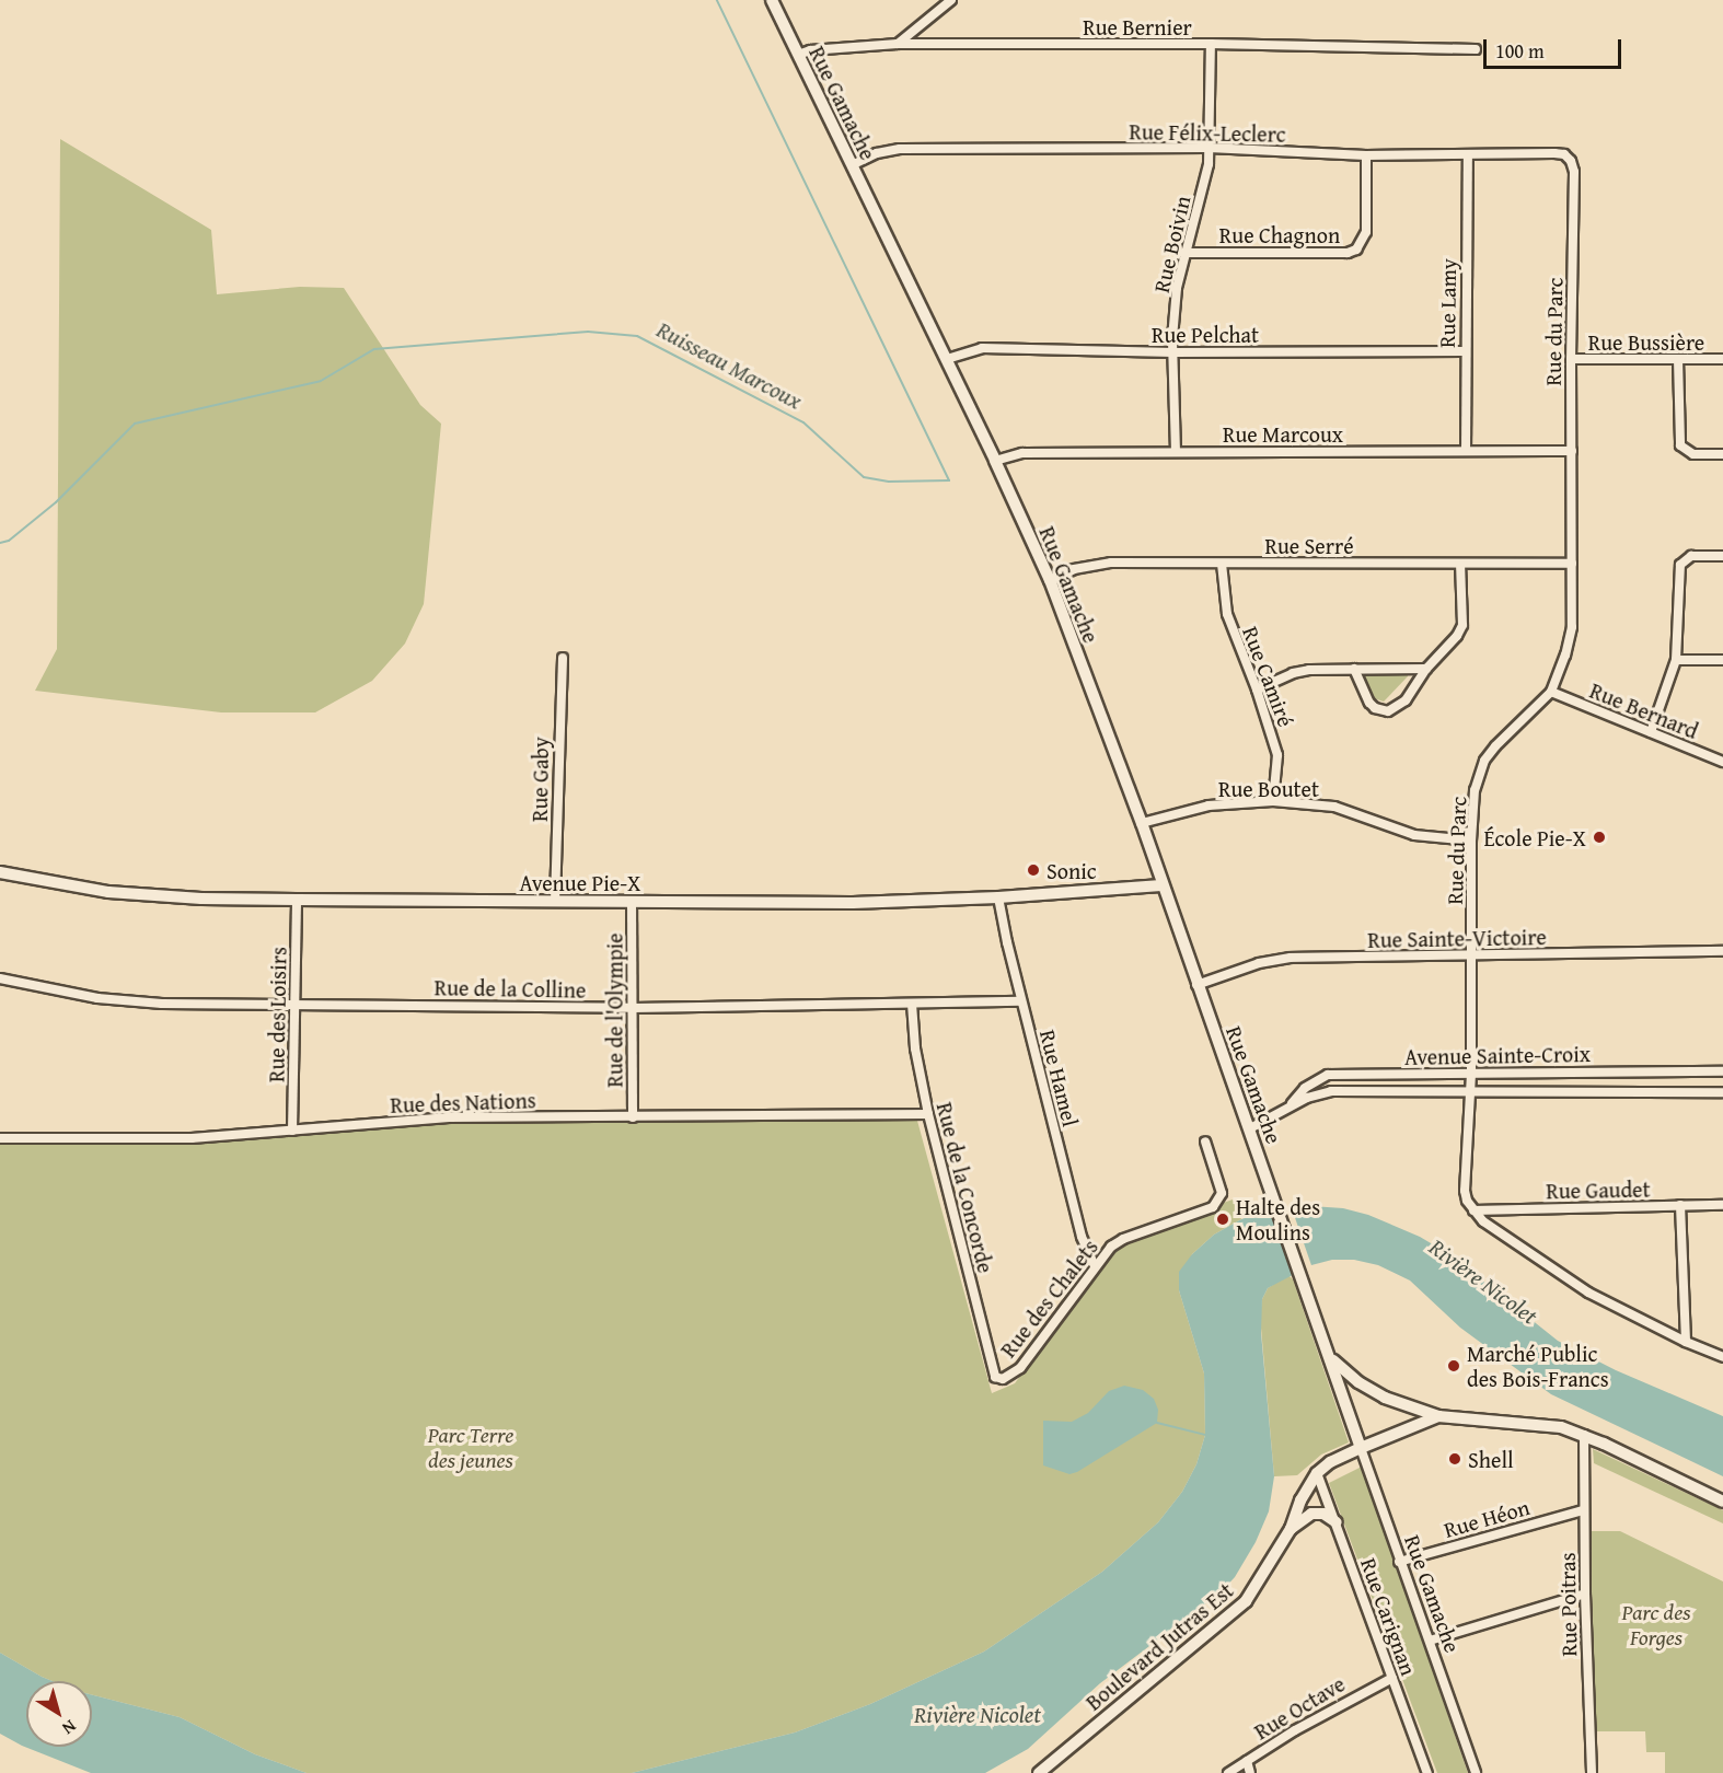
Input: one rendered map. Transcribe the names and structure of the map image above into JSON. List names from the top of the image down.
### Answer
{
  "streets": {
    "street": [
      "Rue Bernier",
      "Rue Gamache",
      "Rue Félix-Leclerc",
      "Rue Chagnon",
      "Rue Boivin",
      "Rue Lamy",
      "Rue du Parc",
      "Rue Pelchat",
      "Rue Bussière",
      "Rue Marcoux",
      "Rue Serré",
      "Rue Camiré",
      "Rue Bernard",
      "Rue Gaby",
      "Rue Boutet",
      "Avenue Pie-X",
      "Rue Sainte-Victoire",
      "Rue de la Colline",
      "Rue de l'Olympie",
      "Rue des Loisirs",
      "Avenue Sainte-Croix",
      "Rue Hamel",
      "Rue des Nations",
      "Rue de la Concorde",
      "Rue Gaudet",
      "Rue des Chalets",
      "Rue Héon",
      "Rue Poitras",
      "Rue Carignan",
      "Boulevard Jutras Est",
      "Rue Octave"
    ]
  },
  "crossings": [
    ["Rue Bernier", "Rue Gamache"],
    ["Rue Bernier", "Rue Boivin"],
    ["Rue Gamache", "Rue Félix-Leclerc"],
    ["Rue Gamache", "Rue Pelchat"],
    ["Rue Gamache", "Rue Marcoux"],
    ["Rue Gamache", "Rue Serré"],
    ["Rue Gamache", "Rue Boutet"],
    ["Rue Gamache", "Avenue Pie-X"],
    ["Rue Gamache", "Rue Sainte-Victoire"],
    ["Rue Gamache", "Avenue Sainte-Croix"],
    ["Rue Gamache", "Rue Héon"],
    ["Rue Gamache", "Boulevard Jutras Est"],
    ["Rue Félix-Leclerc", "Rue Chagnon"],
    ["Rue Félix-Leclerc", "Rue Boivin"],
    ["Rue Félix-Leclerc", "Rue Lamy"],
    ["Rue Félix-Leclerc", "Rue du Parc"],
    ["Rue Chagnon", "Rue Boivin"],
    ["Rue Boivin", "Rue Pelchat"],
    ["Rue Boivin", "Rue Marcoux"],
    ["Rue Lamy", "Rue Pelchat"],
    ["Rue Lamy", "Rue Marcoux"],
    ["Rue du Parc", "Rue Bussière"],
    ["Rue du Parc", "Rue Marcoux"],
    ["Rue du Parc", "Rue Serré"],
    ["Rue du Parc", "Rue Bernard"],
    ["Rue du Parc", "Rue Boutet"],
    ["Rue du Parc", "Rue Sainte-Victoire"],
    ["Rue du Parc", "Avenue Sainte-Croix"],
    ["Rue du Parc", "Rue Gaudet"],
    ["Rue Serré", "Rue Camiré"],
    ["Rue Camiré", "Rue Boutet"],
    ["Rue Gaby", "Avenue Pie-X"],
    ["Avenue Pie-X", "Rue de l'Olympie"],
    ["Avenue Pie-X", "Rue des Loisirs"],
    ["Avenue Pie-X", "Rue Hamel"],
    ["Rue de la Colline", "Rue de l'Olympie"],
    ["Rue de la Colline", "Rue des Loisirs"],
    ["Rue de la Colline", "Rue Hamel"],
    ["Rue de la Colline", "Rue de la Concorde"],
    ["Rue de l'Olympie", "Rue des Nations"],
    ["Rue des Loisirs", "Rue des Nations"],
    ["Rue Hamel", "Rue des Chalets"],
    ["Rue des Nations", "Rue de la Concorde"],
    ["Rue de la Concorde", "Rue des Chalets"],
    ["Rue Héon", "Rue Poitras"],
    ["Rue Carignan", "Boulevard Jutras Est"],
    ["Rue Carignan", "Rue Octave"]
  ],
  "water": ["Ruisseau Marcoux", "Rivière Nicolet"],
  "parks": ["Parc Terre des jeunes", "Parc des Forges"],
  "places": [
    "École Pie-X",
    "Sonic",
    "Halte des Moulins",
    "Marché Public des Bois-Francs",
    "Shell"
  ],
  "scale_bar": "100 m",
  "north": "bottom right"
}
